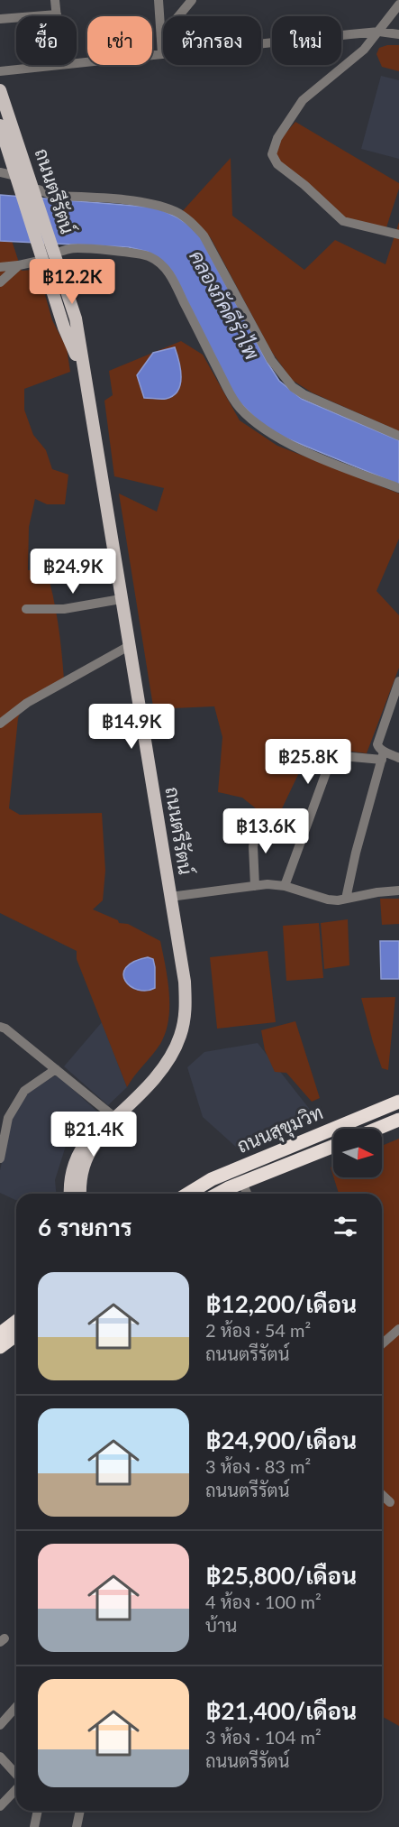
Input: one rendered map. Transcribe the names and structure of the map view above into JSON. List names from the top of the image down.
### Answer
{
  "streets": {
    "highway": ["ถนนสุขุมวิท"],
    "main road": ["ถนนตรีรัตน์"]
  },
  "water": ["คลองภัคดีรำไพ"],
  "north": "right",
  "page": {
    "chip": [
      "ซื้อ",
      "เช่า",
      "ตัวกรอง",
      "ใหม่"
    ],
    "price": [
      "฿12.2K",
      "฿24.9K",
      "฿14.9K",
      "฿25.8K",
      "฿13.6K",
      "฿21.4K"
    ],
    "heading": "6 รายการ",
    "list": [
      {
        "name": "฿12,200/เดือน",
        "note": "2 ห้อง · 54 m² · ถนนตรีรัตน์"
      },
      {
        "name": "฿24,900/เดือน",
        "note": "3 ห้อง · 83 m² · ถนนตรีรัตน์"
      },
      {
        "name": "฿25,800/เดือน",
        "note": "4 ห้อง · 100 m² · บ้าน"
      },
      {
        "name": "฿21,400/เดือน",
        "note": "3 ห้อง · 104 m² · ถนนตรีรัตน์"
      }
    ]
  }
}
